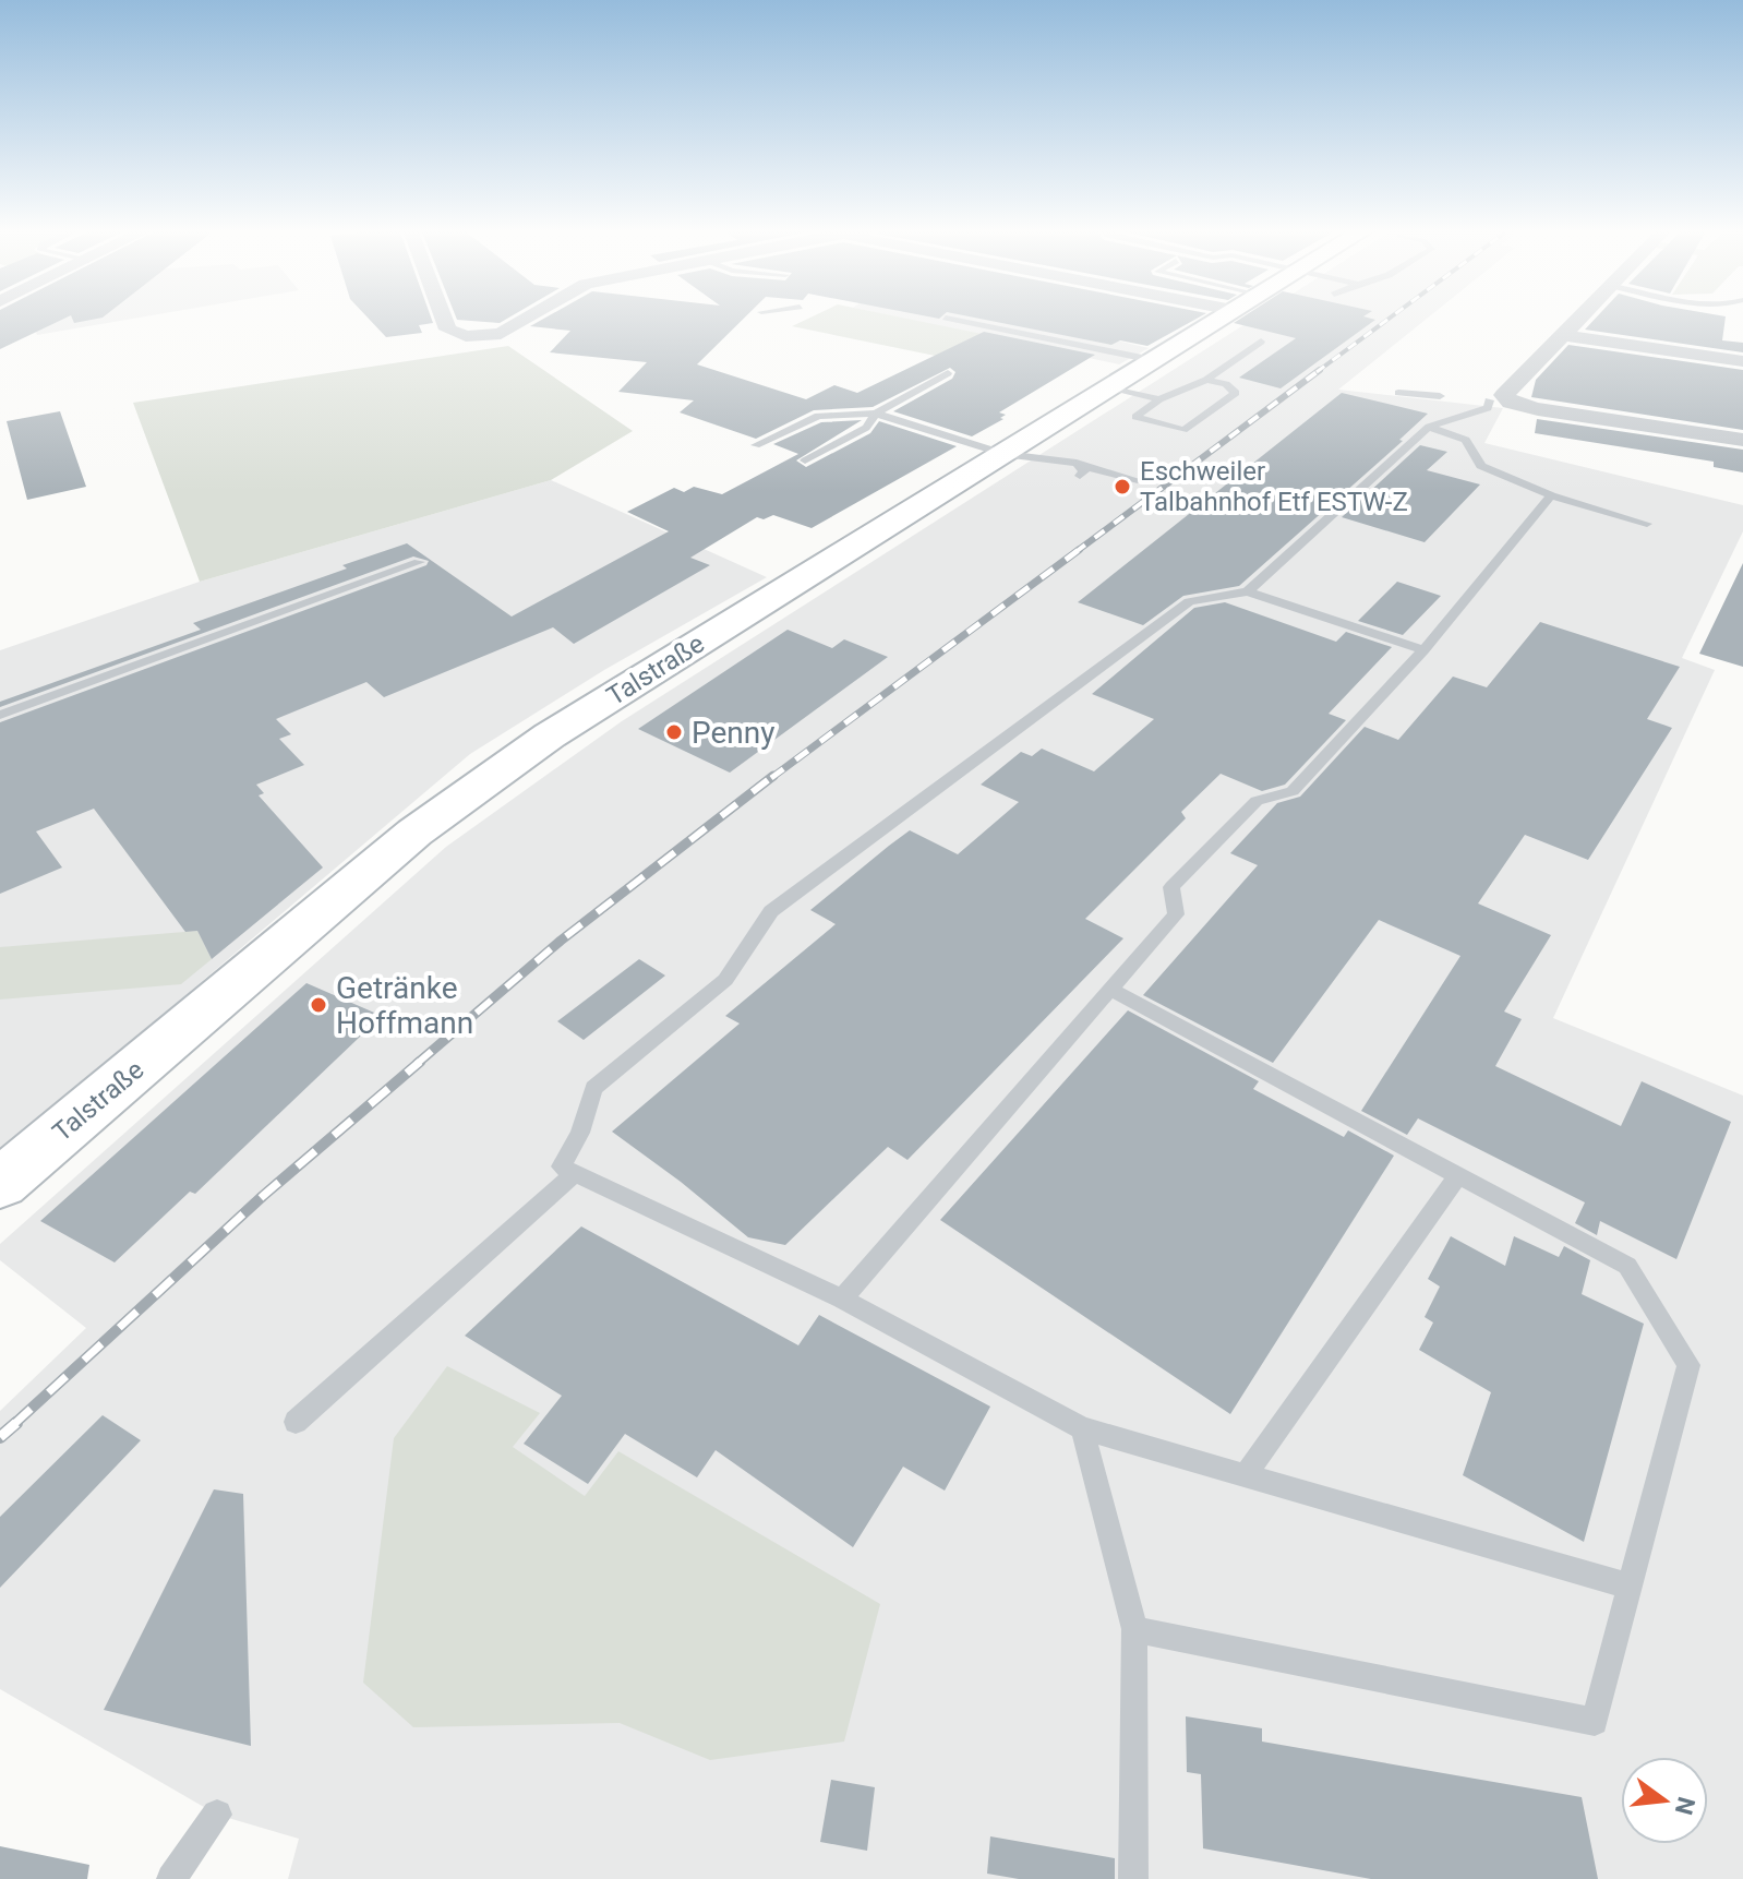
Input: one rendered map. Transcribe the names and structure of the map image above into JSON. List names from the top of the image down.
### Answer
{
  "streets": {
    "main road": ["Talstraße"]
  },
  "places": ["Eschweiler Talbahnhof Etf ESTW-Z", "Penny", "Getränke Hoffmann"],
  "north": "right"
}
